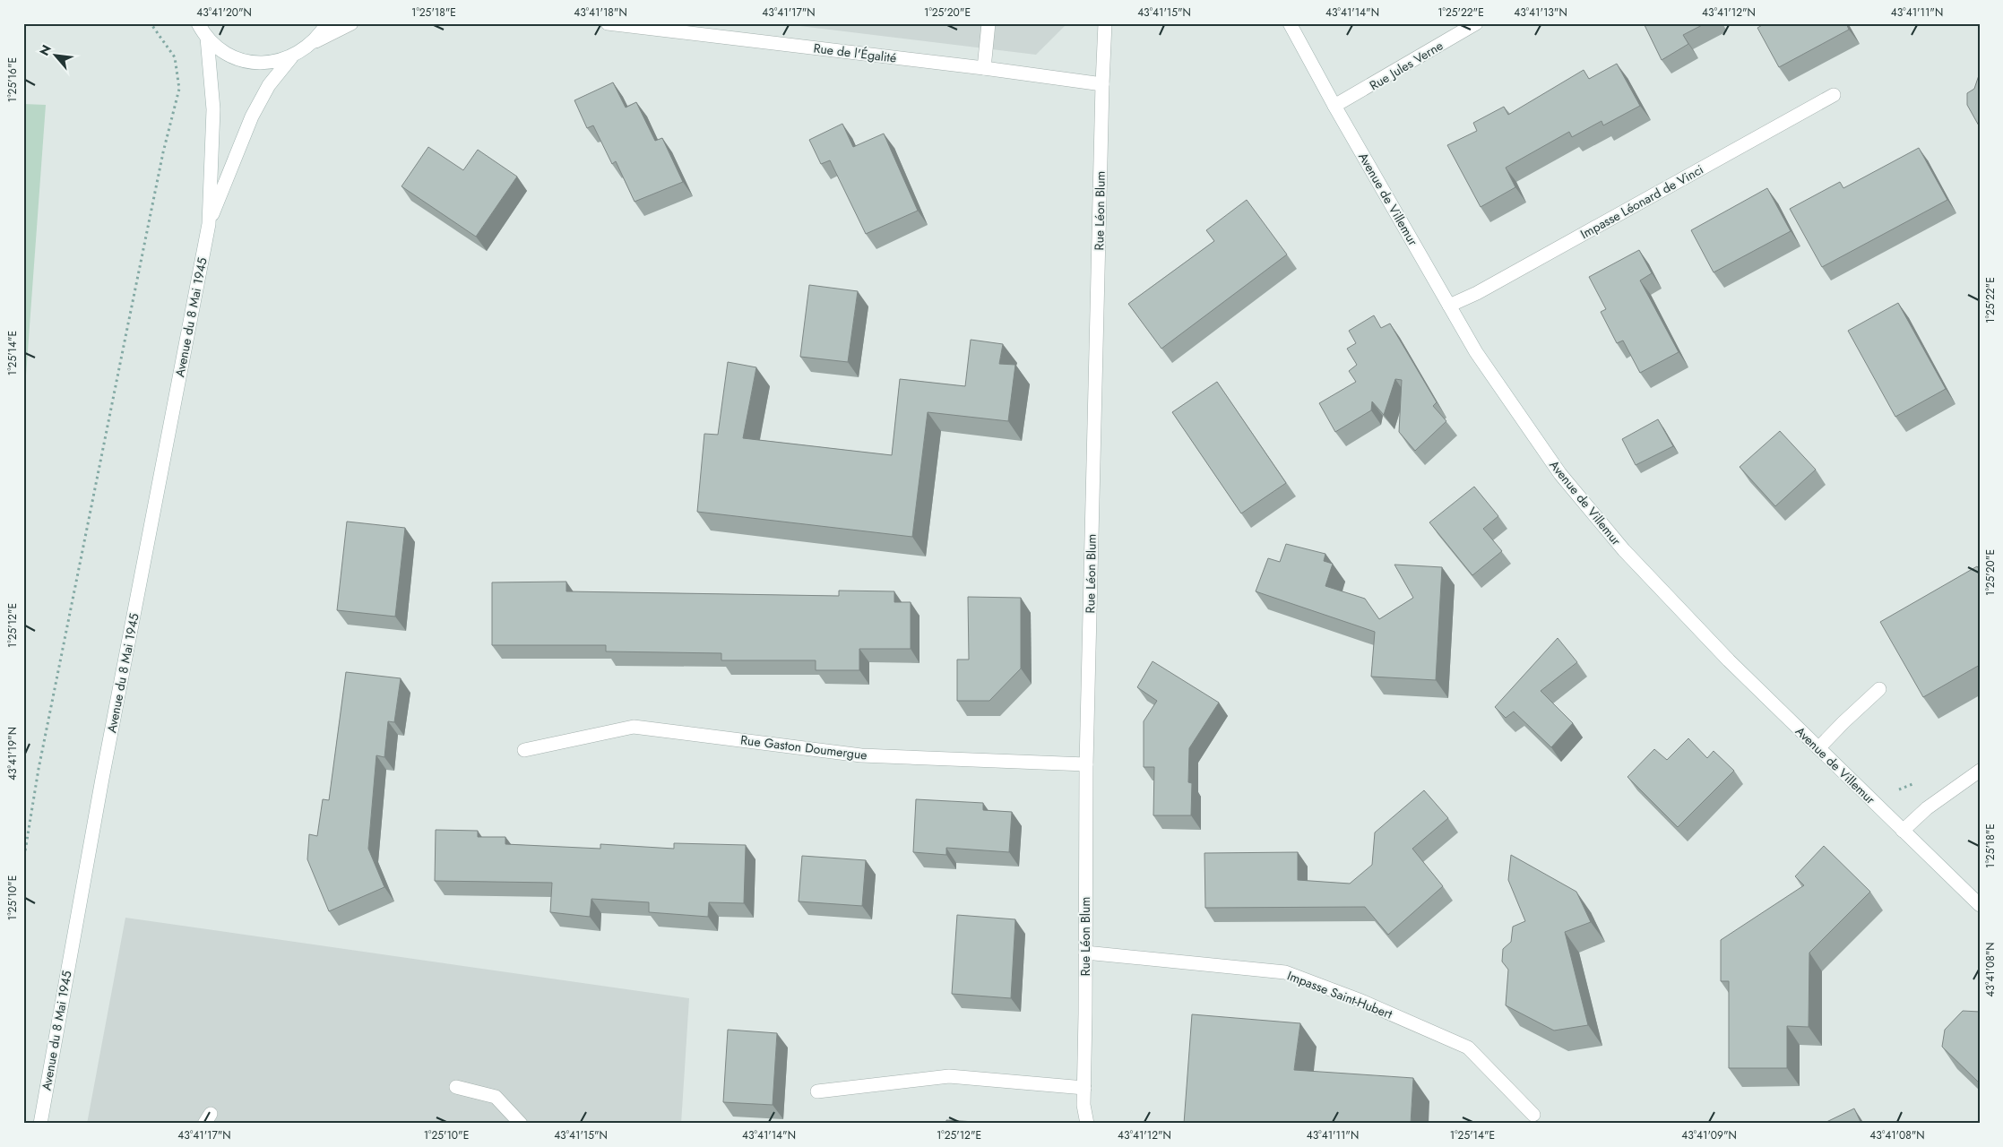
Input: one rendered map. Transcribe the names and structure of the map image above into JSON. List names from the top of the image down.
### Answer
{
  "streets": {
    "street": [
      "Rue de l'Égalité",
      "Rue Jules Verne",
      "Avenue de Villemur",
      "Impasse Léonard de Vinci",
      "Rue Léon Blum",
      "Avenue du 8 Mai 1945",
      "Rue Gaston Doumergue",
      "Impasse Saint-Hubert"
    ]
  },
  "crossings": [
    ["Rue de l'Égalité", "Rue Léon Blum"],
    ["Rue Jules Verne", "Avenue de Villemur"],
    ["Avenue de Villemur", "Impasse Léonard de Vinci"],
    ["Rue Léon Blum", "Rue Gaston Doumergue"],
    ["Rue Léon Blum", "Impasse Saint-Hubert"]
  ],
  "north": "top left",
  "coordinates": [
    "43°41'20\"N",
    "1°25'18\"E",
    "43°41'18\"N",
    "43°41'17\"N",
    "1°25'20\"E",
    "43°41'15\"N",
    "43°41'14\"N",
    "1°25'22\"E",
    "43°41'13\"N",
    "43°41'12\"N",
    "43°41'11\"N",
    "1°25'16\"E",
    "1°25'14\"E",
    "1°25'12\"E",
    "43°41'19\"N",
    "1°25'10\"E",
    "43°41'08\"N",
    "43°41'09\"N"
  ]
}
